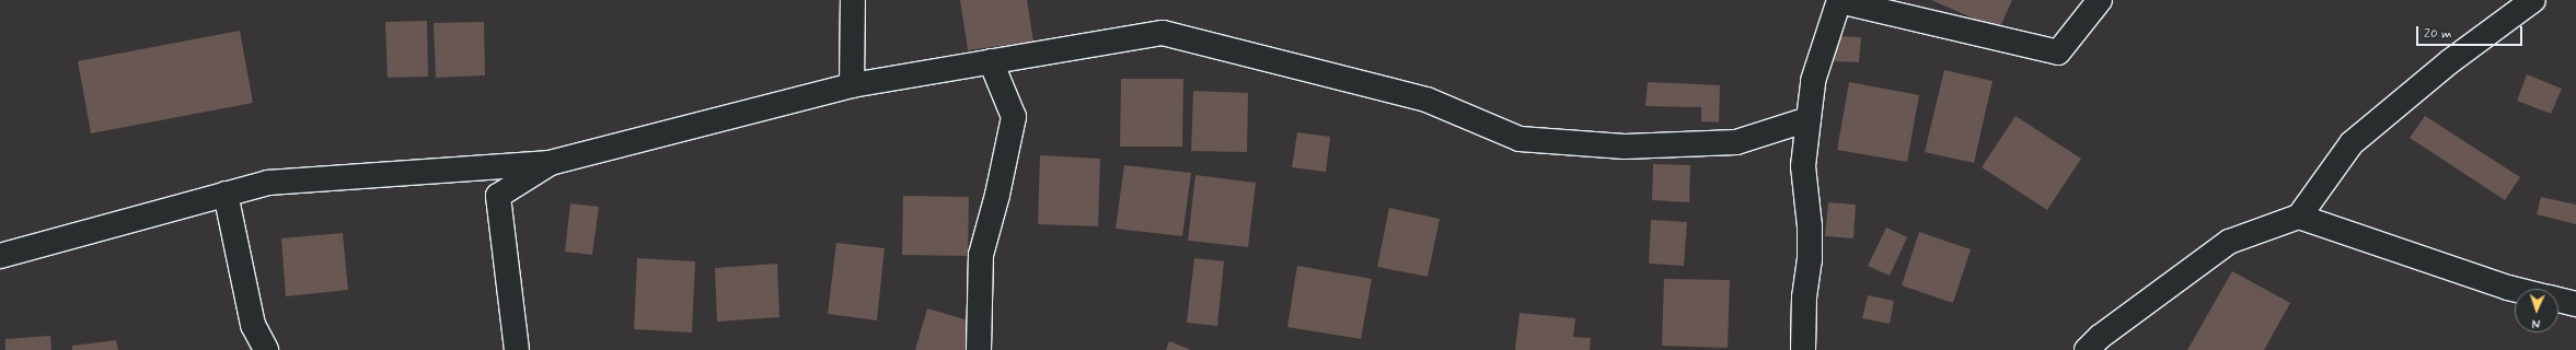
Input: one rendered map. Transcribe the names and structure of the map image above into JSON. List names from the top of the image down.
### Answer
{
  "scale_bar": "20 m",
  "north": "bottom"
}
